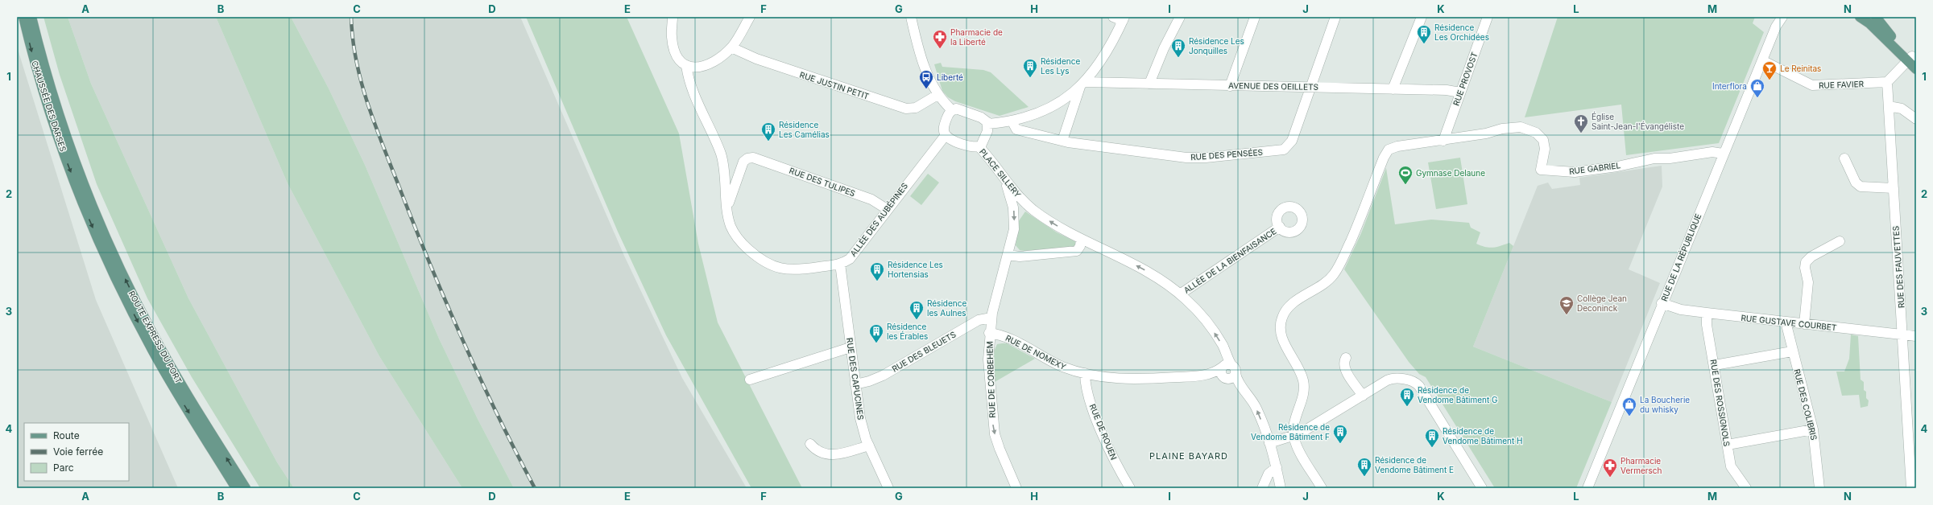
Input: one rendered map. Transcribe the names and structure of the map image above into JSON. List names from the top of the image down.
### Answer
{
  "streets": {
    "main road": ["CHAUSSÉE DES DARSES", "ROUTE EXPRESS DU PORT"],
    "street": [
      "RUE PROVOST",
      "RUE FAVIER",
      "RUE JUSTIN PETIT",
      "AVENUE DES OEILLETS",
      "RUE DES PENSÉES",
      "RUE GABRIEL",
      "PLACE SILLERY",
      "RUE DES TULIPES",
      "ALLÉE DES AUBÉPINES",
      "RUE DE LA RÉPUBLIQUE",
      "ALLÉE DE LA BIENFAISANCE",
      "RUE DES FAUVETTES",
      "RUE GUSTAVE COURBET",
      "RUE DES BLEUETS",
      "RUE DE NOMEXY",
      "RUE DES CAPUCINES",
      "RUE DE CORBEHEM",
      "RUE DES ROSSIGNOLS",
      "RUE DES COLIBRIS",
      "RUE DE ROUEN"
    ]
  },
  "crossings": [
    ["RUE PROVOST", "AVENUE DES OEILLETS"],
    ["RUE PROVOST", "RUE GABRIEL"],
    ["RUE FAVIER", "RUE DE LA RÉPUBLIQUE"],
    ["RUE FAVIER", "RUE DES FAUVETTES"],
    ["AVENUE DES OEILLETS", "RUE DES PENSÉES"],
    ["CHAUSSÉE DES DARSES", "ROUTE EXPRESS DU PORT"],
    ["RUE GABRIEL", "RUE DE LA RÉPUBLIQUE"],
    ["PLACE SILLERY", "ALLÉE DES AUBÉPINES"],
    ["PLACE SILLERY", "ALLÉE DE LA BIENFAISANCE"],
    ["PLACE SILLERY", "RUE DE NOMEXY"],
    ["PLACE SILLERY", "RUE DE CORBEHEM"],
    ["RUE DES TULIPES", "ALLÉE DES AUBÉPINES"],
    ["ALLÉE DES AUBÉPINES", "RUE DES CAPUCINES"],
    ["RUE DE LA RÉPUBLIQUE", "RUE GUSTAVE COURBET"],
    ["RUE DES FAUVETTES", "RUE GUSTAVE COURBET"],
    ["RUE GUSTAVE COURBET", "RUE DES ROSSIGNOLS"],
    ["RUE GUSTAVE COURBET", "RUE DES COLIBRIS"],
    ["RUE DES BLEUETS", "RUE DES CAPUCINES"],
    ["RUE DES BLEUETS", "RUE DE CORBEHEM"],
    ["RUE DE NOMEXY", "RUE DE CORBEHEM"],
    ["RUE DE NOMEXY", "RUE DE ROUEN"]
  ],
  "one_way": ["PLACE SILLERY", "RUE DE CORBEHEM"],
  "districts": ["PLAINE BAYARD"],
  "places": {
    "building": [
      "Résidence Les Orchidées",
      "Résidence Les Jonquilles",
      "Résidence Les Lys",
      "Résidence Les Camélias",
      "Résidence Les Hortensias",
      "Résidence les Aulnes",
      "Résidence les Érables",
      "Résidence de Vendome Bâtiment G",
      "Résidence de Vendome Bâtiment F",
      "Résidence de Vendome Bâtiment H",
      "Résidence de Vendome Bâtiment E"
    ],
    "pharmacy": ["Pharmacie de la Liberté", "Pharmacie Vermersch"],
    "bar": ["Le Reinitas"],
    "bus stop": ["Liberté"],
    "shop": ["Interflora", "La Boucherie du whisky"],
    "church": ["Église Saint-Jean-l'Évangéliste"],
    "sports": ["Gymnase Delaune"],
    "school or university": ["Collège Jean Deconinck"]
  },
  "legend": ["Route", "Voie ferrée", "Parc"],
  "grid": {
    "columns": [
      "A",
      "B",
      "C",
      "D",
      "E",
      "F",
      "G",
      "H",
      "I",
      "J",
      "K",
      "L",
      "M",
      "N"
    ],
    "rows": [
      "1",
      "2",
      "3",
      "4"
    ]
  }
}
